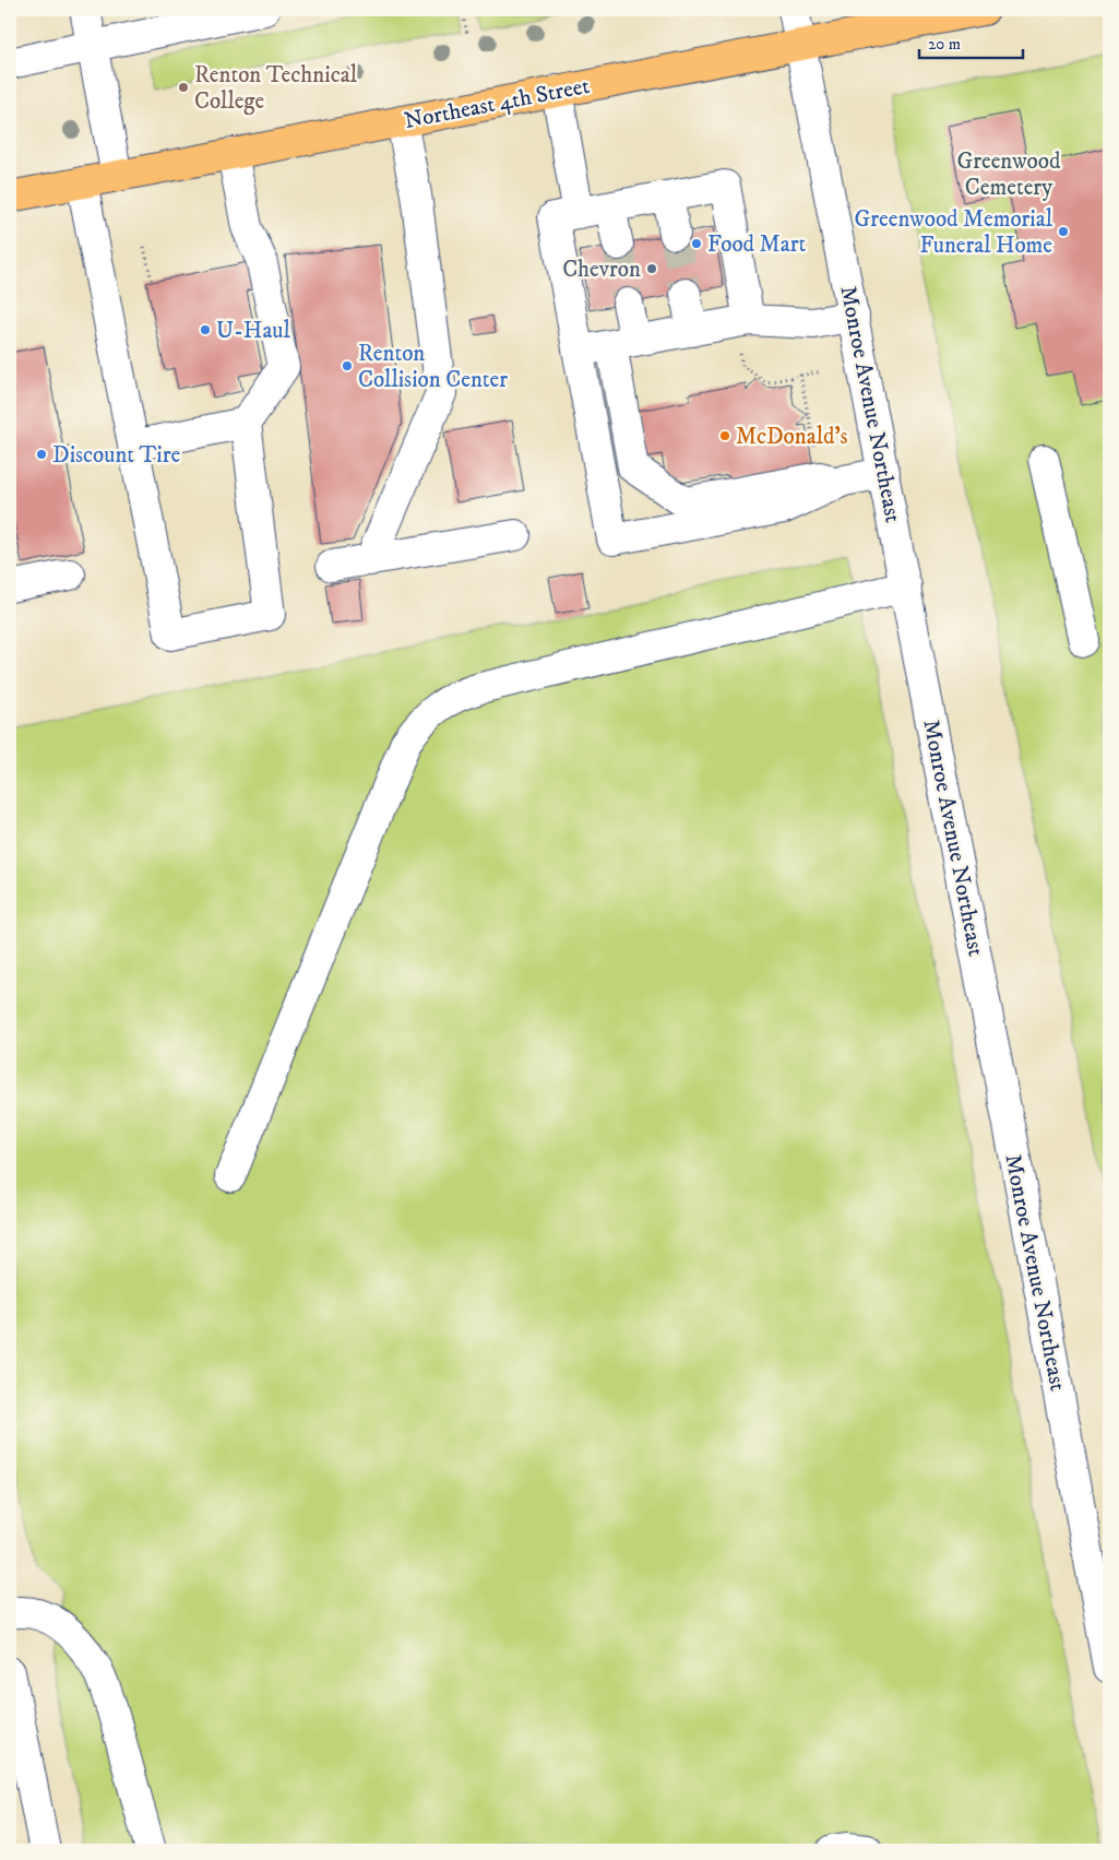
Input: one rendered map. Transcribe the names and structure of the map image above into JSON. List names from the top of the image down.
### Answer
{
  "streets": {
    "main road": ["Northeast 4th Street"],
    "street": ["Monroe Avenue Northeast"]
  },
  "crossings": [
    ["Northeast 4th Street", "Monroe Avenue Northeast"]
  ],
  "parks": ["Greenwood Cemetery"],
  "places": [
    "Renton Technical College",
    "Greenwood Memorial Funeral Home",
    "Food Mart",
    "Chevron",
    "U-Haul",
    "Renton Collision Center",
    "McDonald's",
    "Discount Tire"
  ],
  "scale_bar": "20 m"
}
